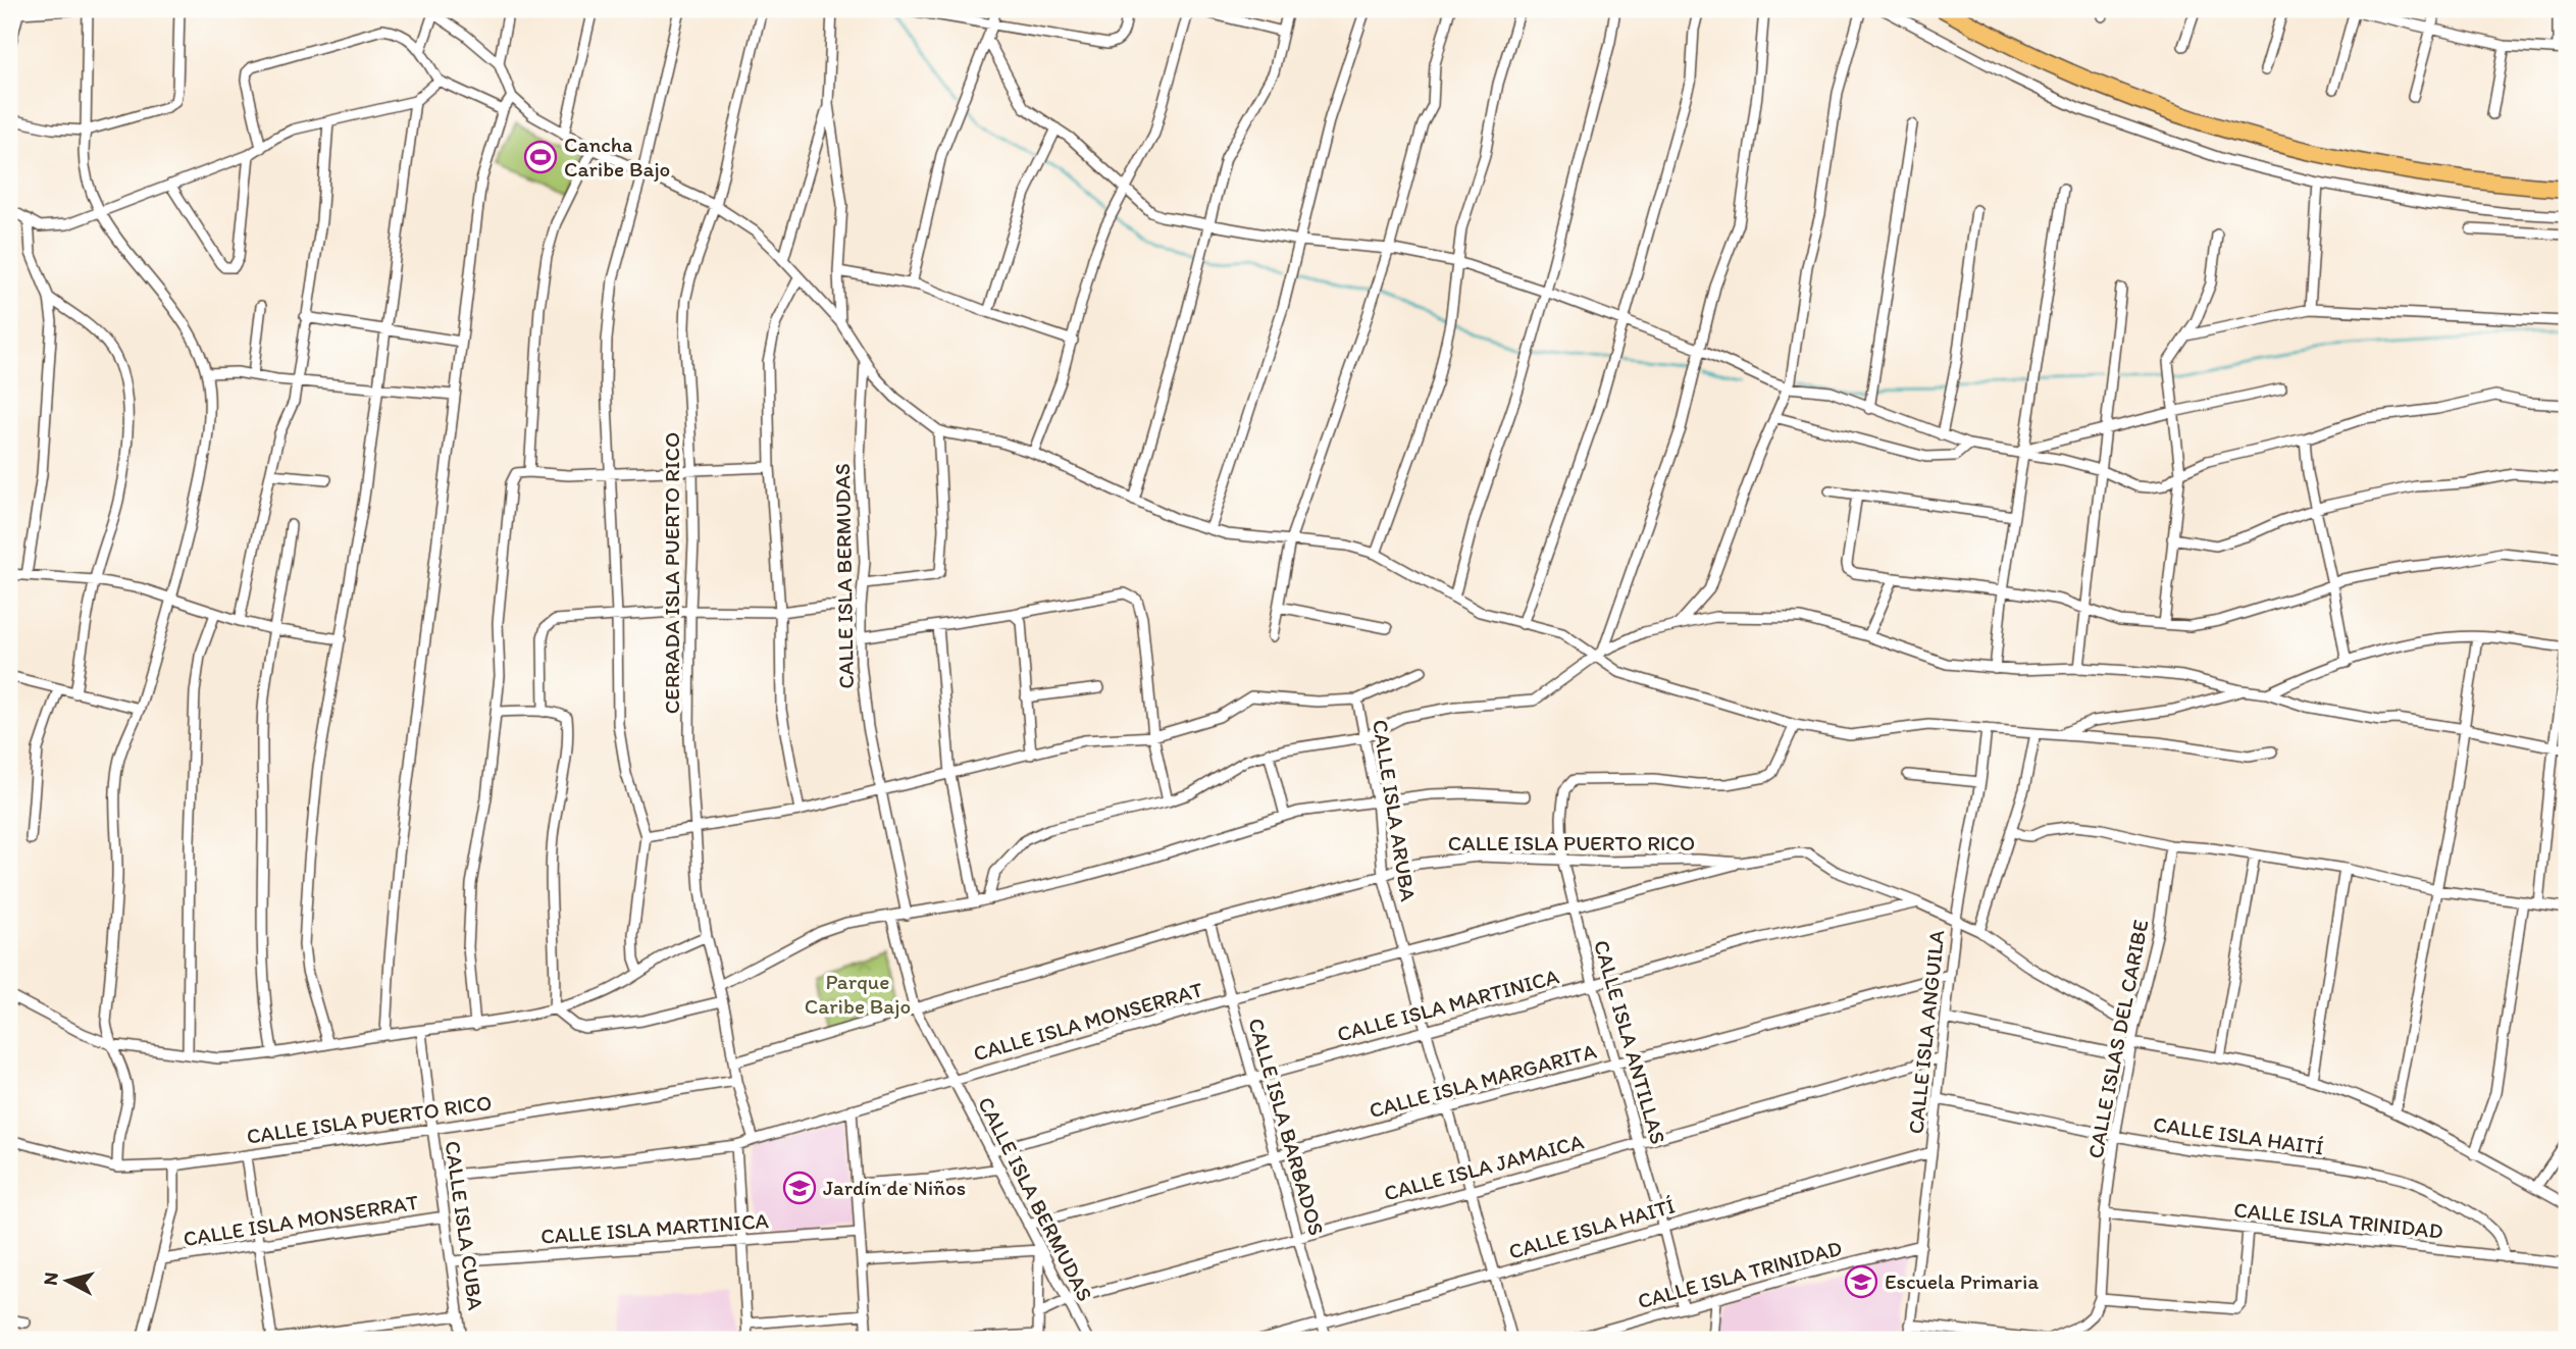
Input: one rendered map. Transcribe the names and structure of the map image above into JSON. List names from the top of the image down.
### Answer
{
  "streets": {
    "street": [
      "CERRADA ISLA PUERTO RICO",
      "CALLE ISLA BERMUDAS",
      "CALLE ISLA ARUBA",
      "CALLE ISLA PUERTO RICO",
      "CALLE ISLA MARTINICA",
      "CALLE ISLA MONSERRAT",
      "CALLE ISLA ANGUILA",
      "CALLE ISLAS DEL CARIBE",
      "CALLE ISLA ANTILLAS",
      "CALLE ISLA MARGARITA",
      "CALLE ISLA BARBADOS",
      "CALLE ISLA HAITÍ",
      "CALLE ISLA JAMAICA",
      "CALLE ISLA TRINIDAD",
      "CALLE ISLA CUBA"
    ]
  },
  "crossings": [
    ["CERRADA ISLA PUERTO RICO", "CALLE ISLA PUERTO RICO"],
    ["CERRADA ISLA PUERTO RICO", "CALLE ISLA MONSERRAT"],
    ["CALLE ISLA BERMUDAS", "CALLE ISLA PUERTO RICO"],
    ["CALLE ISLA BERMUDAS", "CALLE ISLA MARTINICA"],
    ["CALLE ISLA BERMUDAS", "CALLE ISLA MONSERRAT"],
    ["CALLE ISLA BERMUDAS", "CALLE ISLA MARGARITA"],
    ["CALLE ISLA BERMUDAS", "CALLE ISLA JAMAICA"],
    ["CALLE ISLA ARUBA", "CALLE ISLA PUERTO RICO"],
    ["CALLE ISLA ARUBA", "CALLE ISLA MARTINICA"],
    ["CALLE ISLA ARUBA", "CALLE ISLA MONSERRAT"],
    ["CALLE ISLA ARUBA", "CALLE ISLA MARGARITA"],
    ["CALLE ISLA ARUBA", "CALLE ISLA HAITÍ"],
    ["CALLE ISLA ARUBA", "CALLE ISLA JAMAICA"],
    ["CALLE ISLA PUERTO RICO", "CALLE ISLA MARTINICA"],
    ["CALLE ISLA PUERTO RICO", "CALLE ISLA MONSERRAT"],
    ["CALLE ISLA PUERTO RICO", "CALLE ISLA ANGUILA"],
    ["CALLE ISLA PUERTO RICO", "CALLE ISLAS DEL CARIBE"],
    ["CALLE ISLA PUERTO RICO", "CALLE ISLA ANTILLAS"],
    ["CALLE ISLA PUERTO RICO", "CALLE ISLA BARBADOS"],
    ["CALLE ISLA PUERTO RICO", "CALLE ISLA CUBA"],
    ["CALLE ISLA MARTINICA", "CALLE ISLA ANTILLAS"],
    ["CALLE ISLA MARTINICA", "CALLE ISLA BARBADOS"],
    ["CALLE ISLA MARTINICA", "CALLE ISLA CUBA"],
    ["CALLE ISLA MONSERRAT", "CALLE ISLA ANTILLAS"],
    ["CALLE ISLA MONSERRAT", "CALLE ISLA BARBADOS"],
    ["CALLE ISLA MONSERRAT", "CALLE ISLA CUBA"],
    ["CALLE ISLA ANGUILA", "CALLE ISLA MARGARITA"],
    ["CALLE ISLA ANGUILA", "CALLE ISLA HAITÍ"],
    ["CALLE ISLA ANGUILA", "CALLE ISLA JAMAICA"],
    ["CALLE ISLA ANGUILA", "CALLE ISLA TRINIDAD"],
    ["CALLE ISLAS DEL CARIBE", "CALLE ISLA HAITÍ"],
    ["CALLE ISLAS DEL CARIBE", "CALLE ISLA TRINIDAD"],
    ["CALLE ISLA ANTILLAS", "CALLE ISLA MARGARITA"],
    ["CALLE ISLA ANTILLAS", "CALLE ISLA HAITÍ"],
    ["CALLE ISLA ANTILLAS", "CALLE ISLA JAMAICA"],
    ["CALLE ISLA ANTILLAS", "CALLE ISLA TRINIDAD"],
    ["CALLE ISLA MARGARITA", "CALLE ISLA BARBADOS"],
    ["CALLE ISLA BARBADOS", "CALLE ISLA HAITÍ"],
    ["CALLE ISLA BARBADOS", "CALLE ISLA JAMAICA"],
    ["CALLE ISLA HAITÍ", "CALLE ISLA TRINIDAD"]
  ],
  "parks": ["Parque Caribe Bajo"],
  "places": {
    "sports": ["Cancha Caribe Bajo"],
    "school or university": ["Jardín de Niños", "Escuela Primaria"]
  },
  "north": "left"
}
